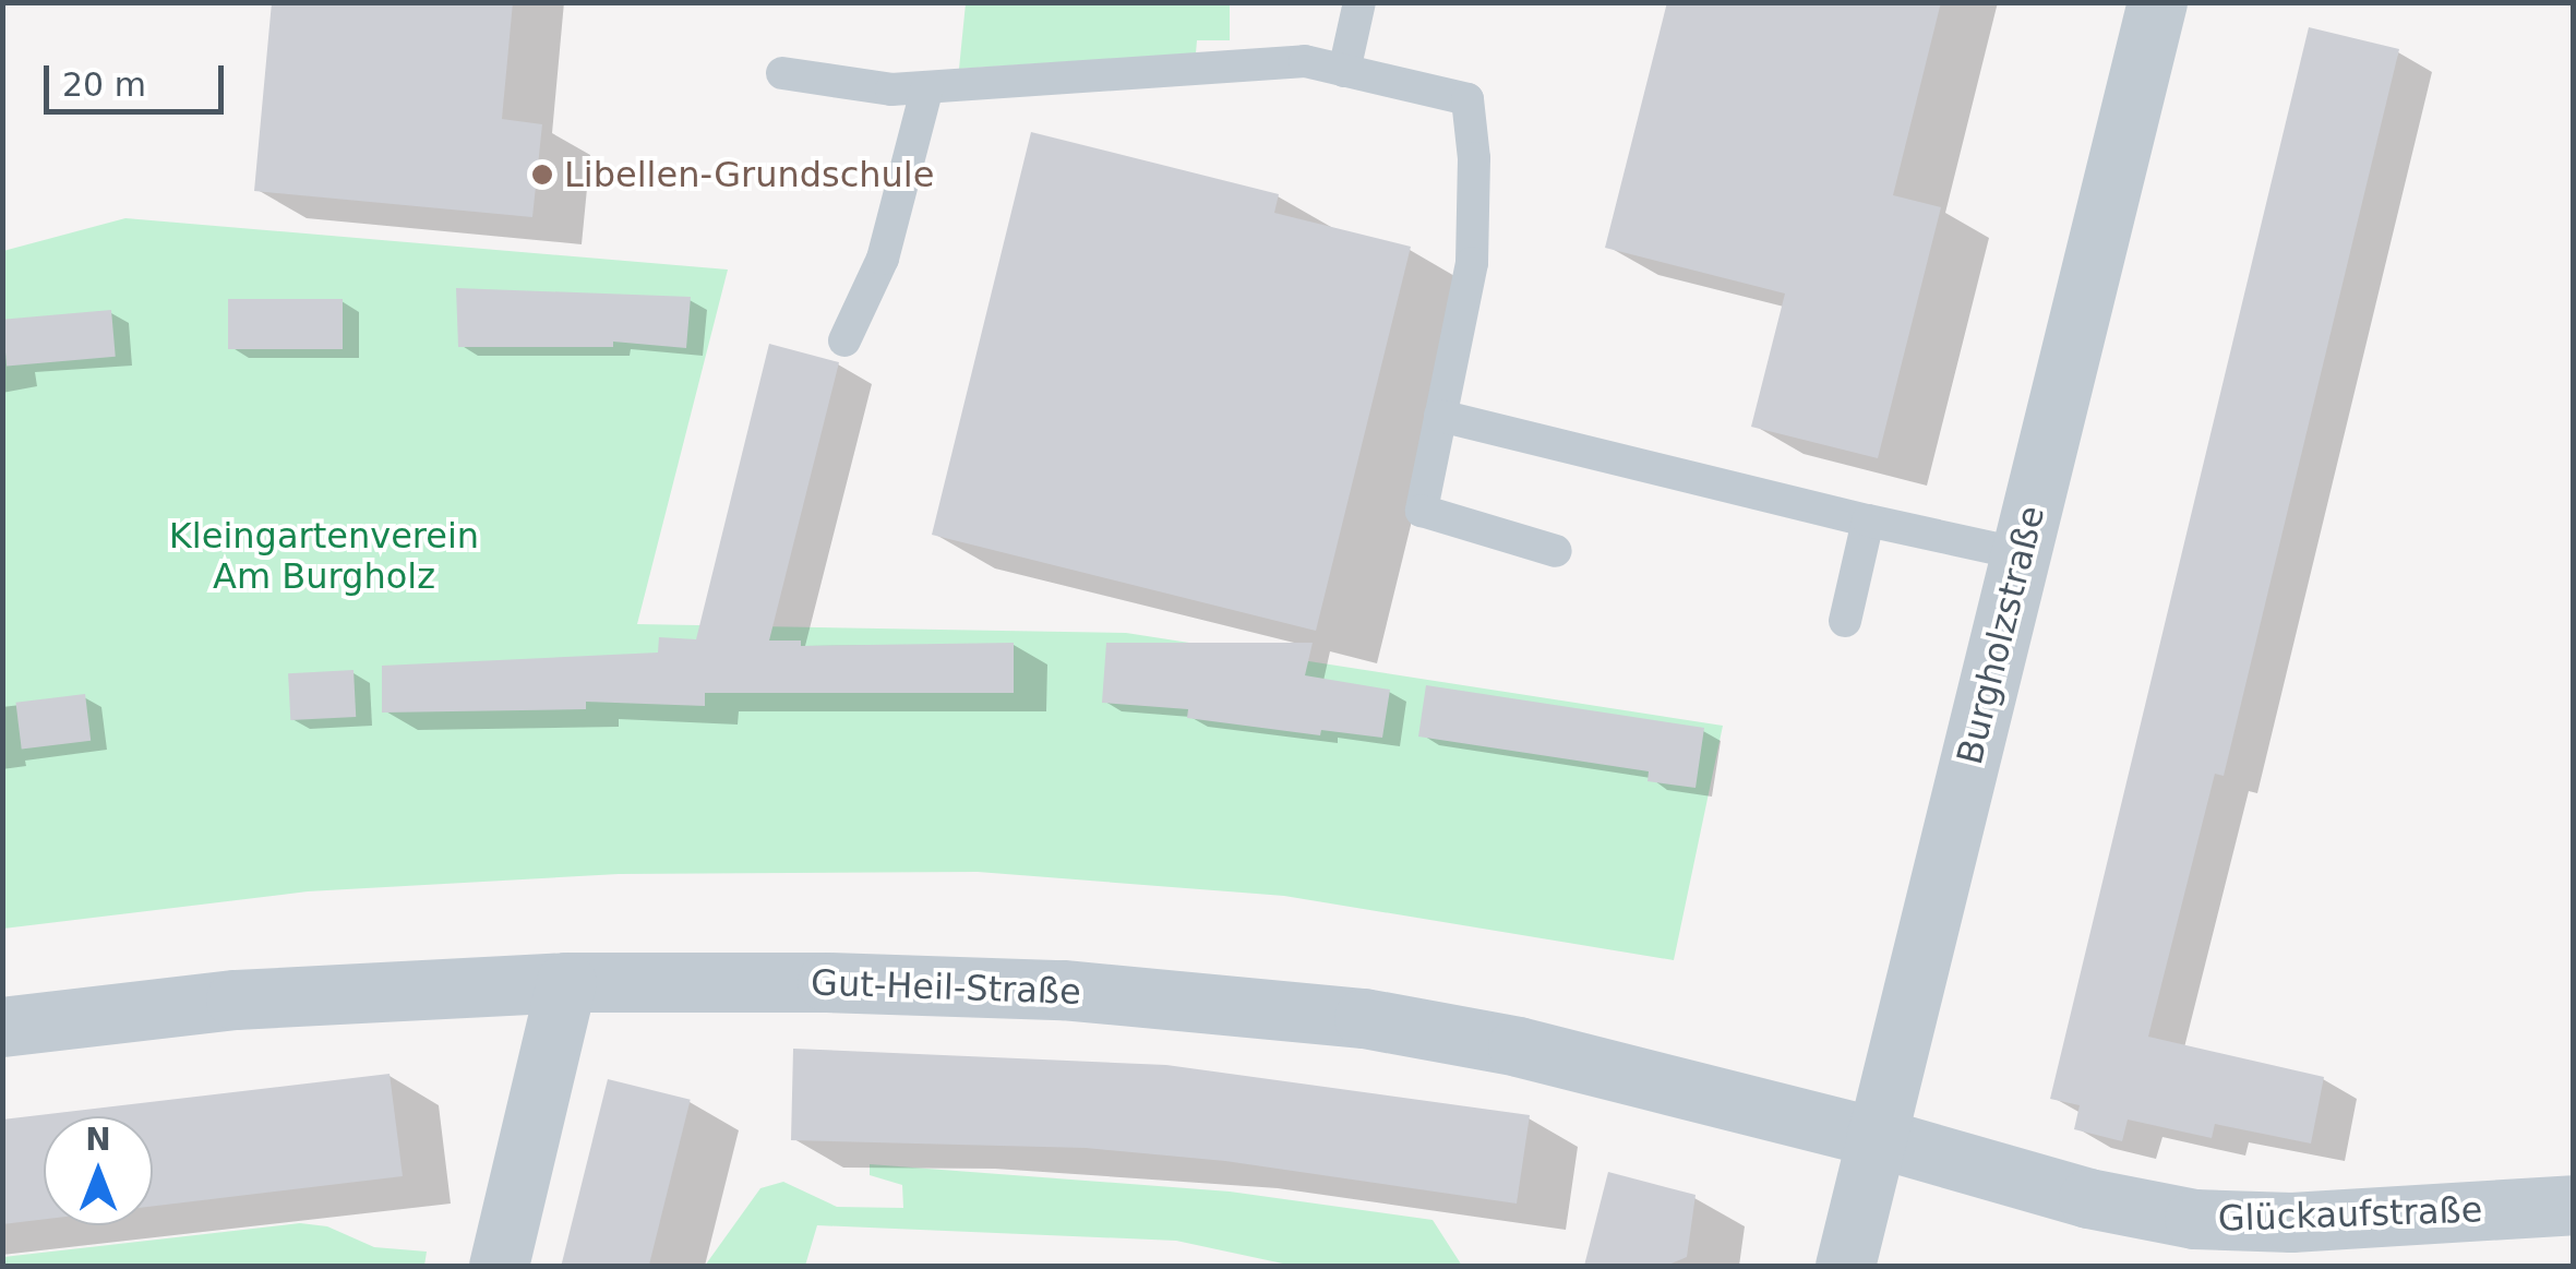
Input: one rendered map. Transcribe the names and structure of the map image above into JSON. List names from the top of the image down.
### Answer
{
  "streets": {
    "street": ["Burgholzstraße", "Gut-Heil-Straße", "Glückaufstraße"]
  },
  "crossings": [
    ["Burgholzstraße", "Gut-Heil-Straße"],
    ["Burgholzstraße", "Glückaufstraße"],
    ["Gut-Heil-Straße", "Glückaufstraße"]
  ],
  "parks": ["Kleingartenverein Am Burgholz"],
  "places": ["Libellen-Grundschule"],
  "scale_bar": "20 m",
  "north": "top"
}
